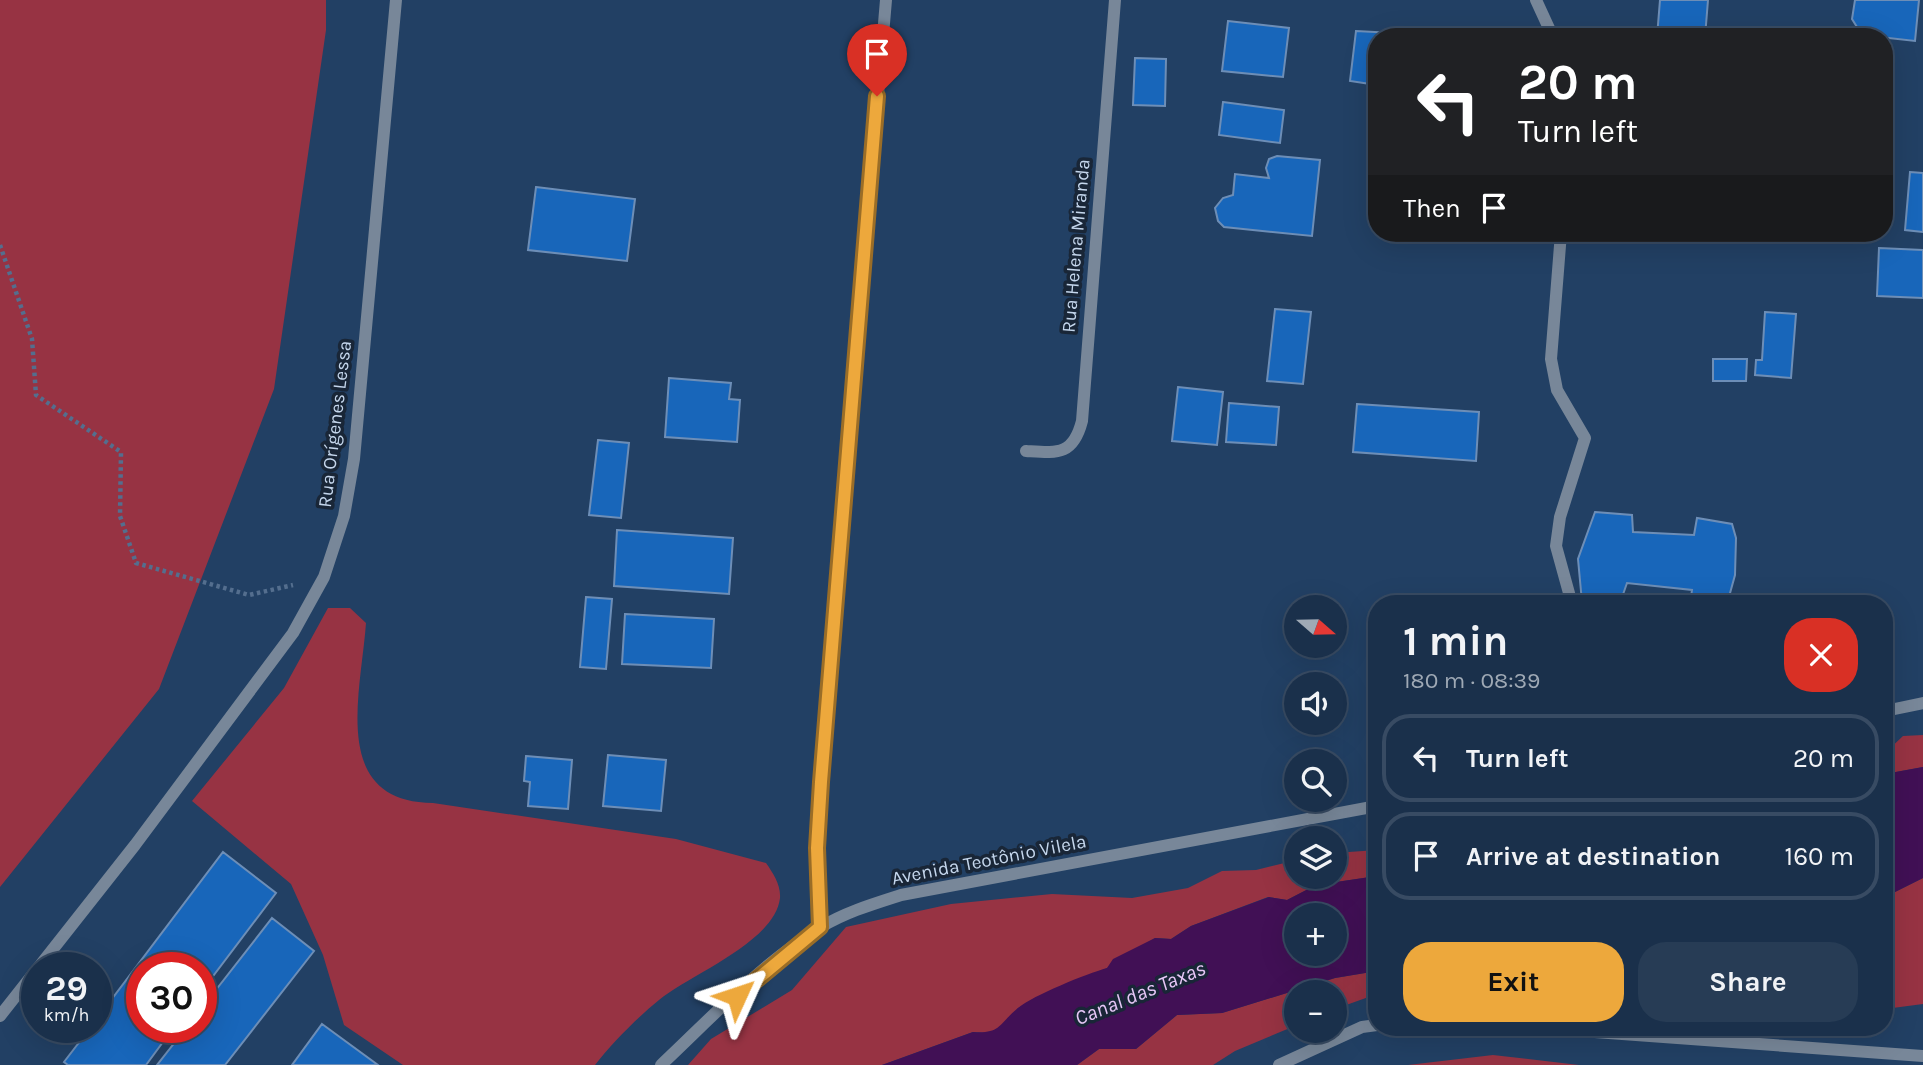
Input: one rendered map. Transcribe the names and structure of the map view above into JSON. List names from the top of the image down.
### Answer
{
  "streets": {
    "street": ["Rua Helena Miranda", "Rua Orígenes Lessa", "Avenida Teotônio Vilela"]
  },
  "water": ["Canal das Taxas"],
  "north": "right",
  "page": {
    "turn": ["20 m", "Turn left"],
    "then": "Then",
    "map_buttons": ["+", "−"],
    "heading": ["1 min", "180 m · 08:39"],
    "list": [
      {
        "name": "Turn left",
        "value": "20 m"
      },
      {
        "name": "Arrive at destination",
        "value": "160 m"
      }
    ],
    "buttons": ["Exit", "Share"],
    "speed": "29 km/h",
    "limit": "30"
  }
}
